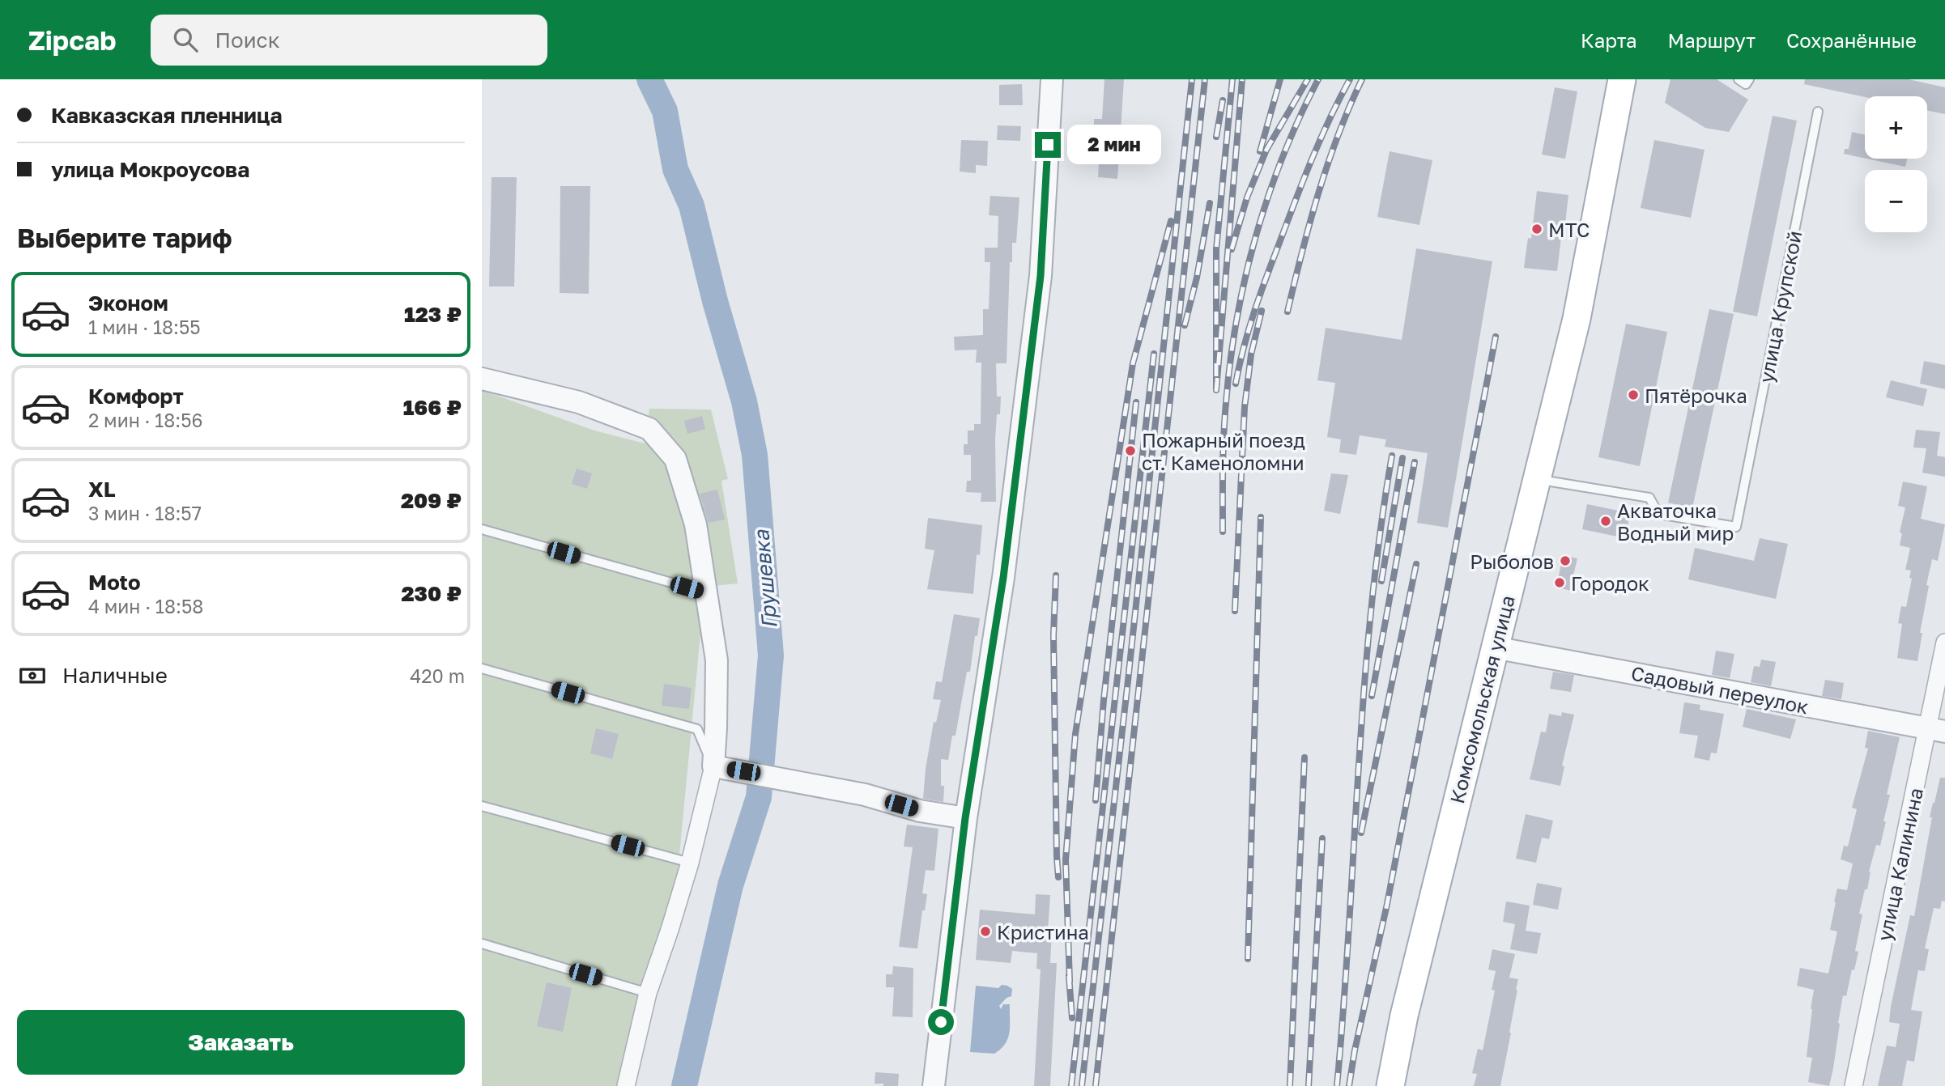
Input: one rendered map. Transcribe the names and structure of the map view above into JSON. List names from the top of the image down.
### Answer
{
  "streets": {
    "main road": ["Комсомольская улица"],
    "street": ["Садовый переулок", "улица Калинина"],
    "lane": ["улица Крупской"]
  },
  "crossings": [
    ["улица Крупской", "Комсомольская улица"],
    ["Садовый переулок", "Комсомольская улица"],
    ["Садовый переулок", "улица Калинина"]
  ],
  "water": ["Грушевка"],
  "places": [
    "МТС",
    "Пятёрочка",
    "Пожарный поезд ст. Каменоломни",
    "Акваточка Водный мир",
    "Рыболов",
    "Городок",
    "Кристина"
  ],
  "page": {
    "header": "Zipcab",
    "search": "Поиск",
    "nav": ["Карта", "Маршрут", "Сохранённые"],
    "banner": ["Кавказская пленница", "улица Мокроусова"],
    "map_buttons": ["+", "−"],
    "bubble": "2 мин",
    "heading": "Выберите тариф",
    "list": [
      {
        "name": "Эконом",
        "note": "1 мин · 18:55",
        "value": "123 ₽"
      },
      {
        "name": "Комфорт",
        "note": "2 мин · 18:56",
        "value": "166 ₽"
      },
      {
        "name": "XL",
        "note": "3 мин · 18:57",
        "value": "209 ₽"
      },
      {
        "name": "Moto",
        "note": "4 мин · 18:58",
        "value": "230 ₽"
      }
    ],
    "pay": ["Наличные", "420 m"],
    "buttons": "Заказать"
  }
}
